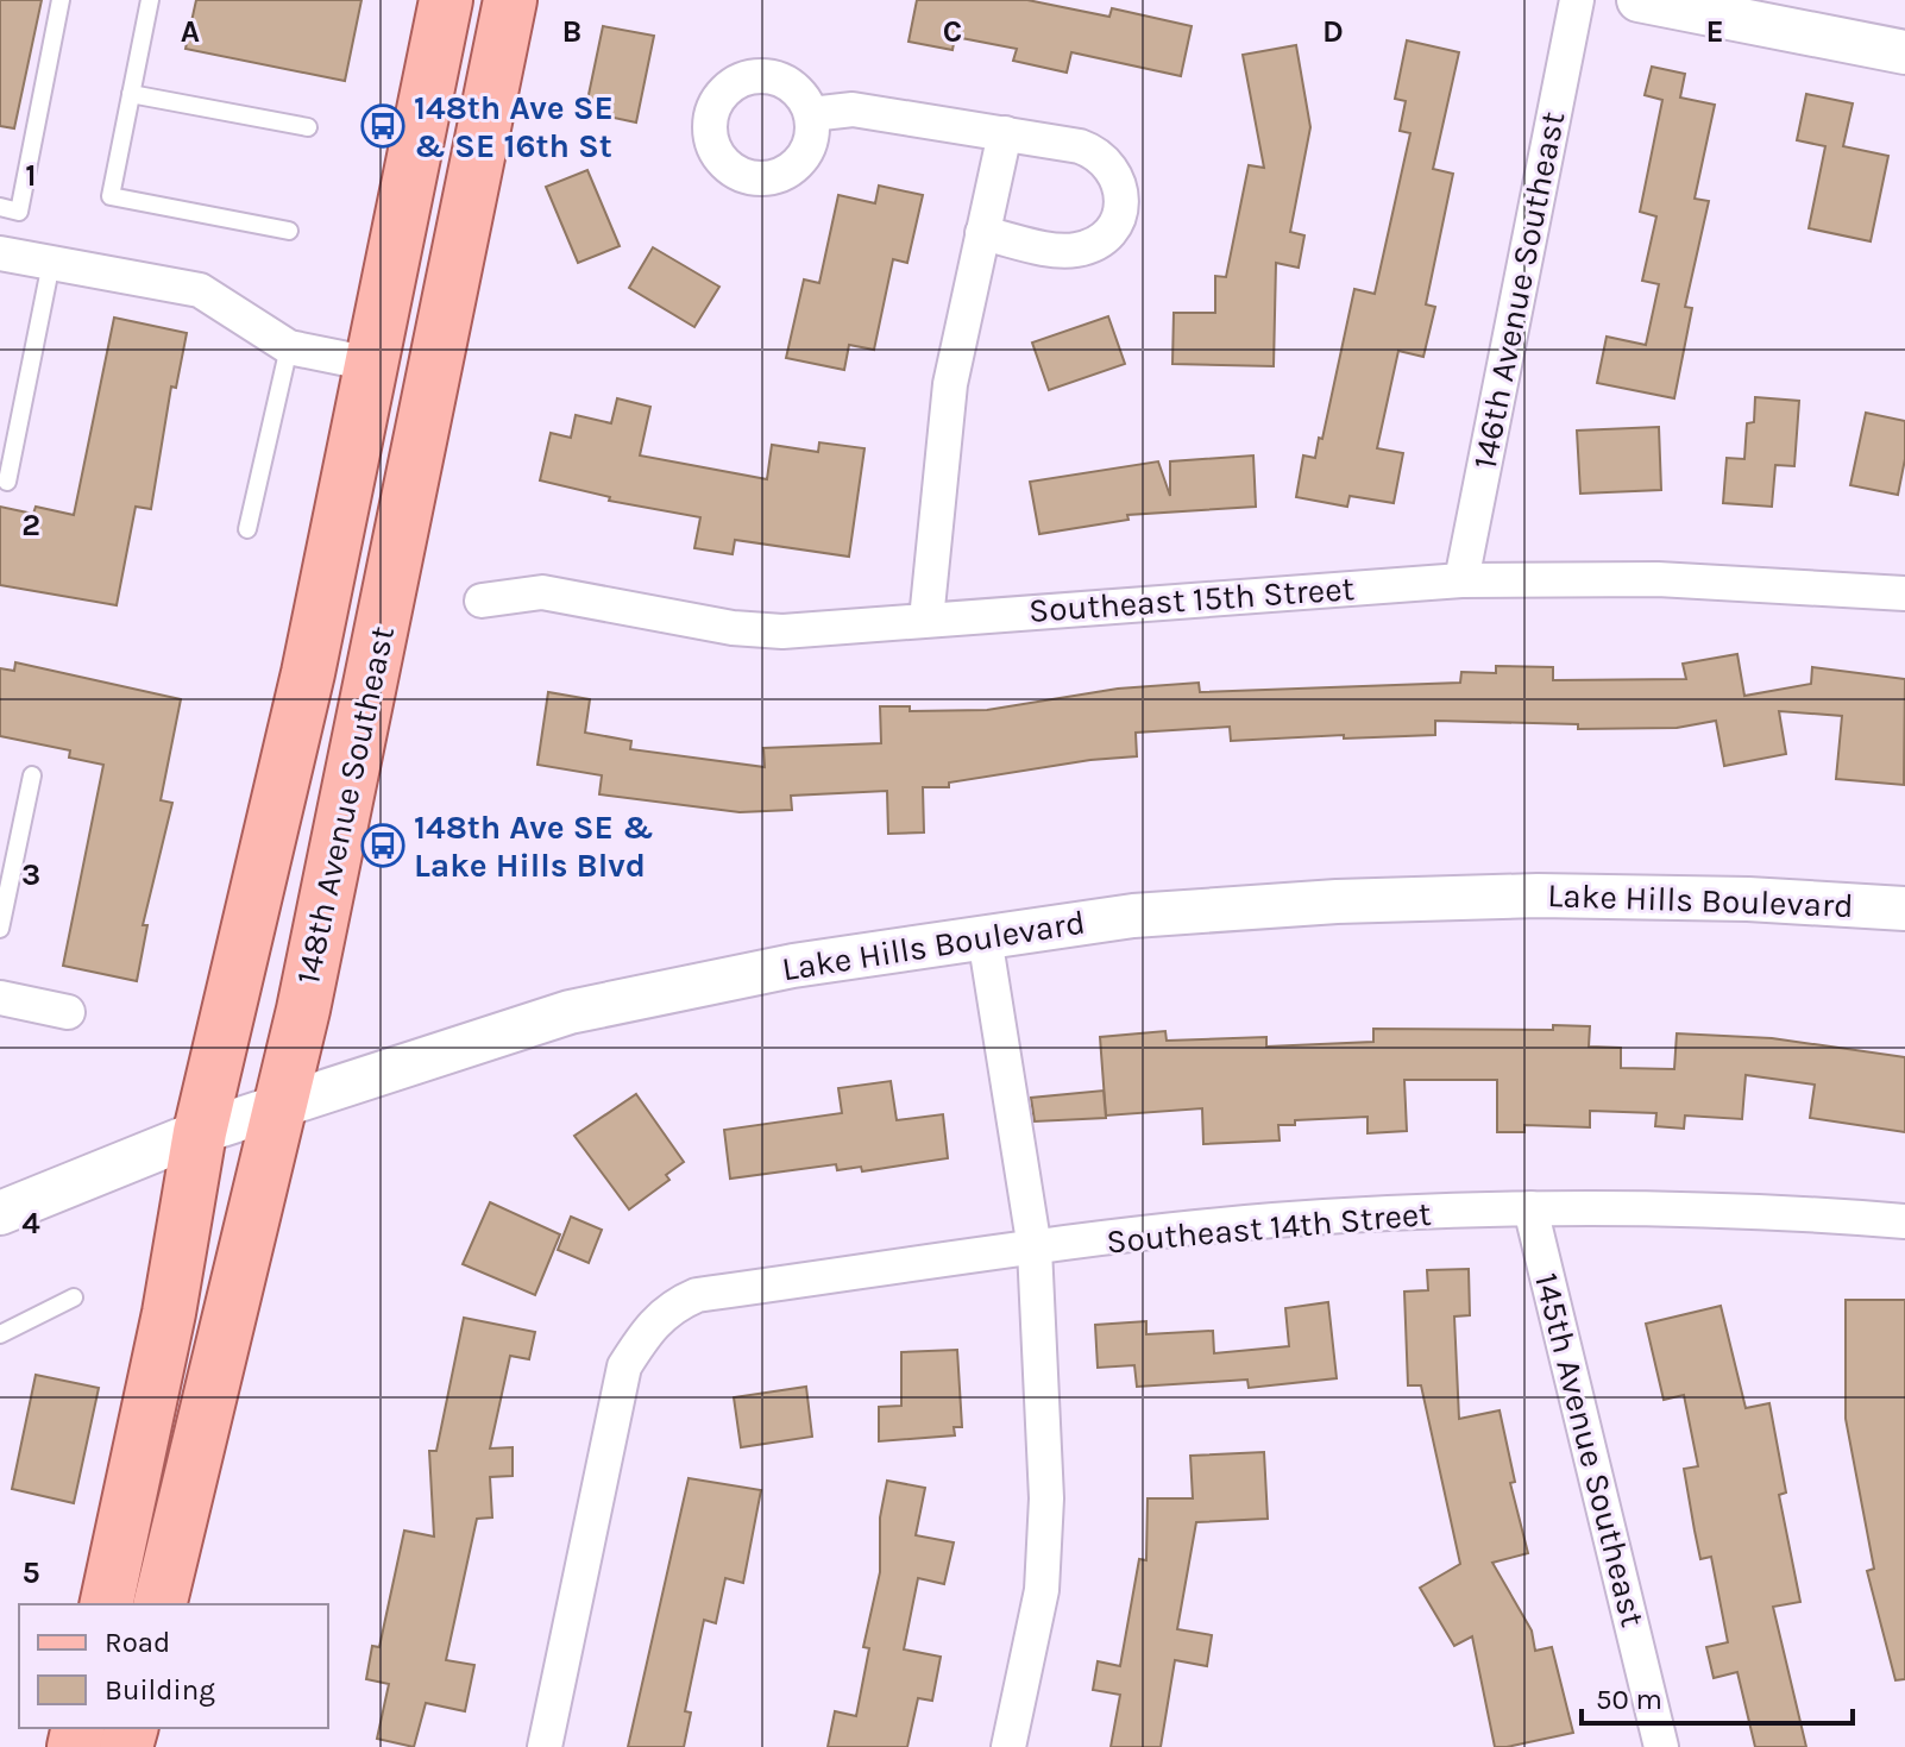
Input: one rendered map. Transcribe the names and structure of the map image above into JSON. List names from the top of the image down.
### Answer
{
  "streets": {
    "main road": ["148th Avenue Southeast"],
    "street": [
      "146th Avenue Southeast",
      "Southeast 15th Street",
      "Lake Hills Boulevard",
      "Southeast 14th Street",
      "145th Avenue Southeast"
    ]
  },
  "crossings": [
    ["146th Avenue Southeast", "Southeast 15th Street"],
    ["148th Avenue Southeast", "Lake Hills Boulevard"],
    ["Southeast 14th Street", "145th Avenue Southeast"]
  ],
  "places": {
    "bus stop": ["148th Ave SE & SE 16th St", "148th Ave SE & Lake Hills Blvd"]
  },
  "legend": ["Road", "Building"],
  "scale_bar": "50 m",
  "grid": {
    "columns": [
      "A",
      "B",
      "C",
      "D",
      "E"
    ],
    "rows": [
      "1",
      "2",
      "3",
      "4",
      "5"
    ]
  }
}
